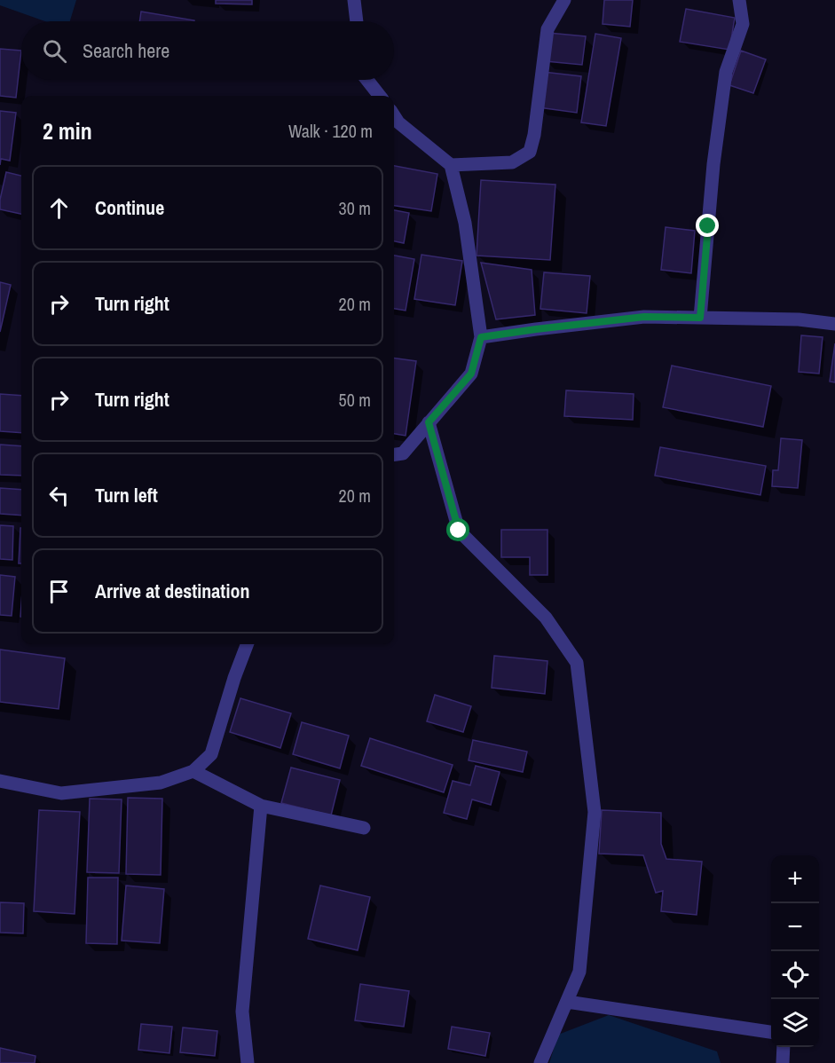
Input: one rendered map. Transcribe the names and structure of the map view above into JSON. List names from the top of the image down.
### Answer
{
  "page": {
    "search": "Search here",
    "heading": ["2 min", "Walk · 120 m"],
    "list": [
      ["Continue", "30 m"],
      ["Turn right", "20 m"],
      ["Turn right", "50 m"],
      ["Turn left", "20 m"],
      "Arrive at destination"
    ],
    "map_buttons": ["+", "−"]
  }
}
